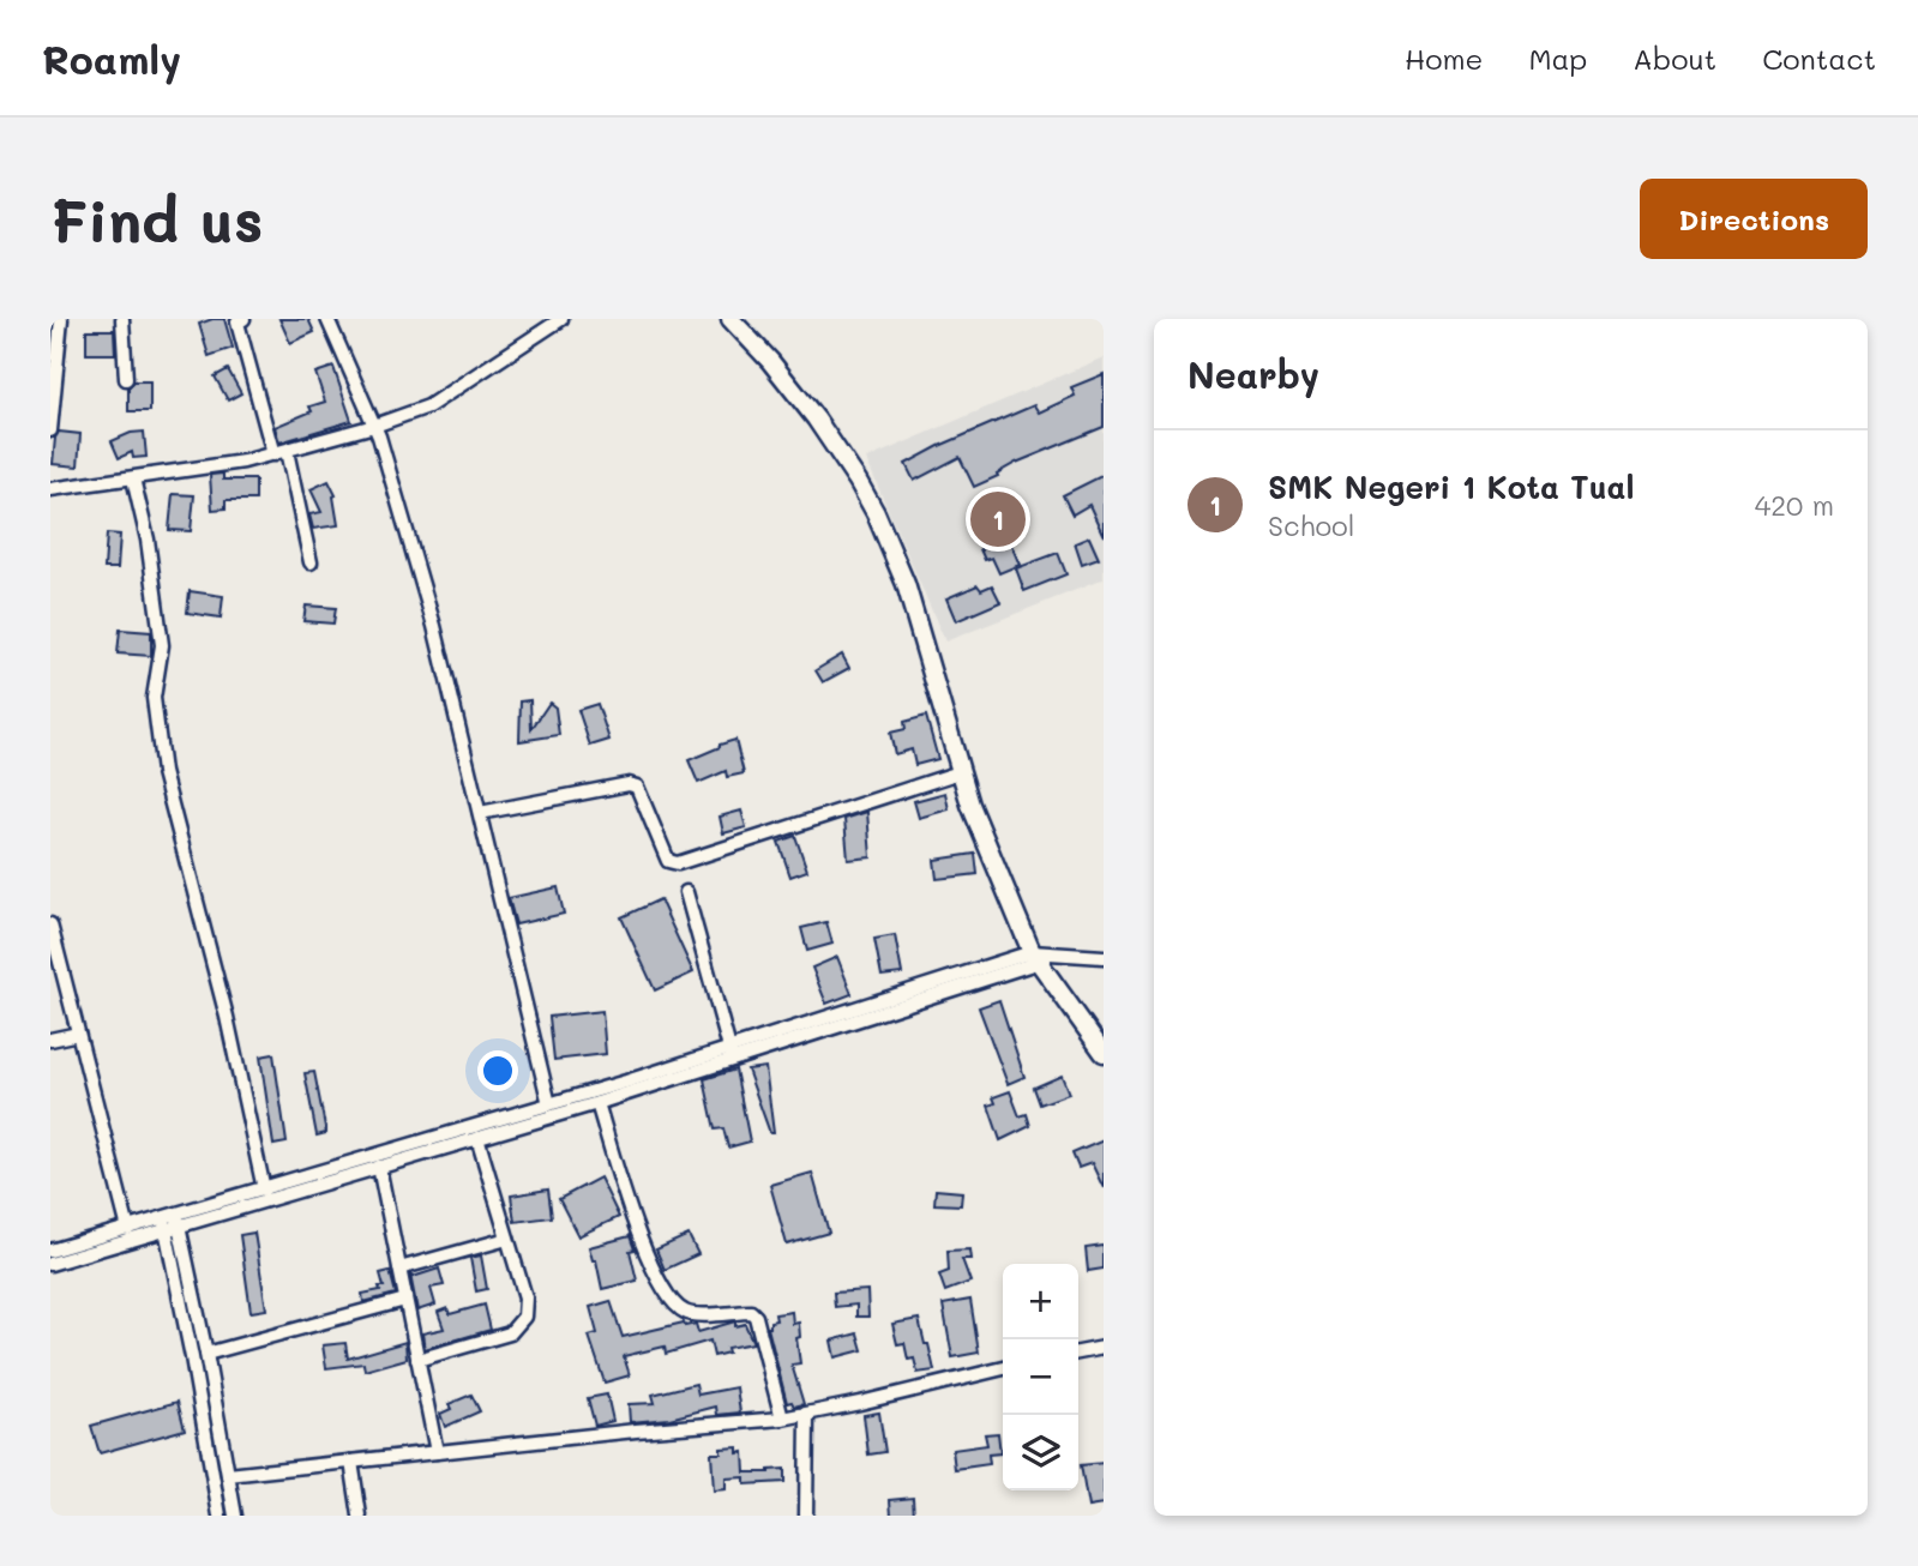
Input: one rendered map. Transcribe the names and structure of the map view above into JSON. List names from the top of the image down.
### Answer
{
  "page": {
    "header": "Roamly",
    "nav": [
      "Home",
      "Map",
      "About",
      "Contact"
    ],
    "buttons": "Directions",
    "title": "Find us",
    "heading": "Nearby",
    "list": [
      {
        "mark": "1",
        "name": "SMK Negeri 1 Kota Tual",
        "note": "School",
        "value": "420 m"
      }
    ],
    "pins": "1",
    "map_buttons": ["+", "−"]
  }
}
